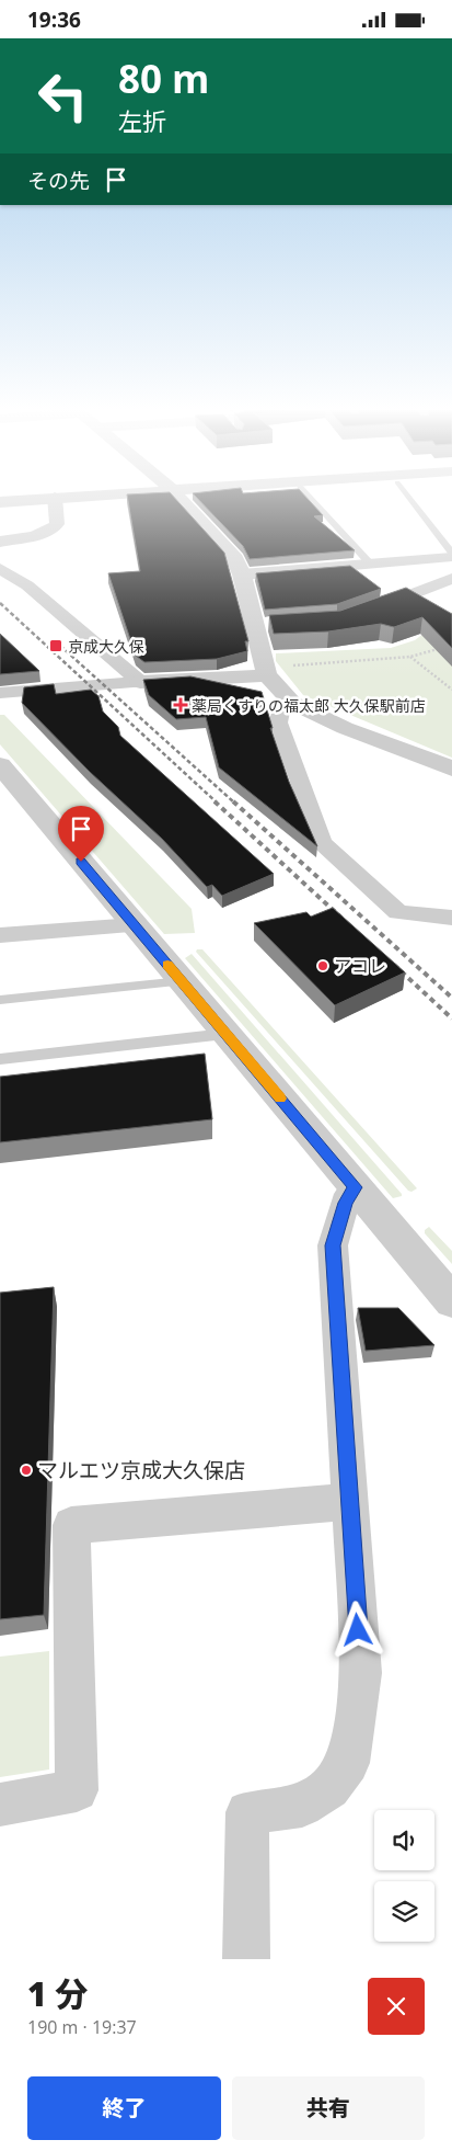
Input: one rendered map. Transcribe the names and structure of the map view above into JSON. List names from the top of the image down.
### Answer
{
  "places": {
    "transit": ["京成大久保"],
    "health": ["薬局くすりの福太郎 大久保駅前店"],
    "other": ["アコレ", "マルエツ京成大久保店"]
  },
  "page": {
    "status": "19:36",
    "turn": ["80 m", "左折"],
    "then": "その先",
    "heading": ["1 分", "190 m · 19:37"],
    "buttons": ["終了", "共有"]
  }
}
